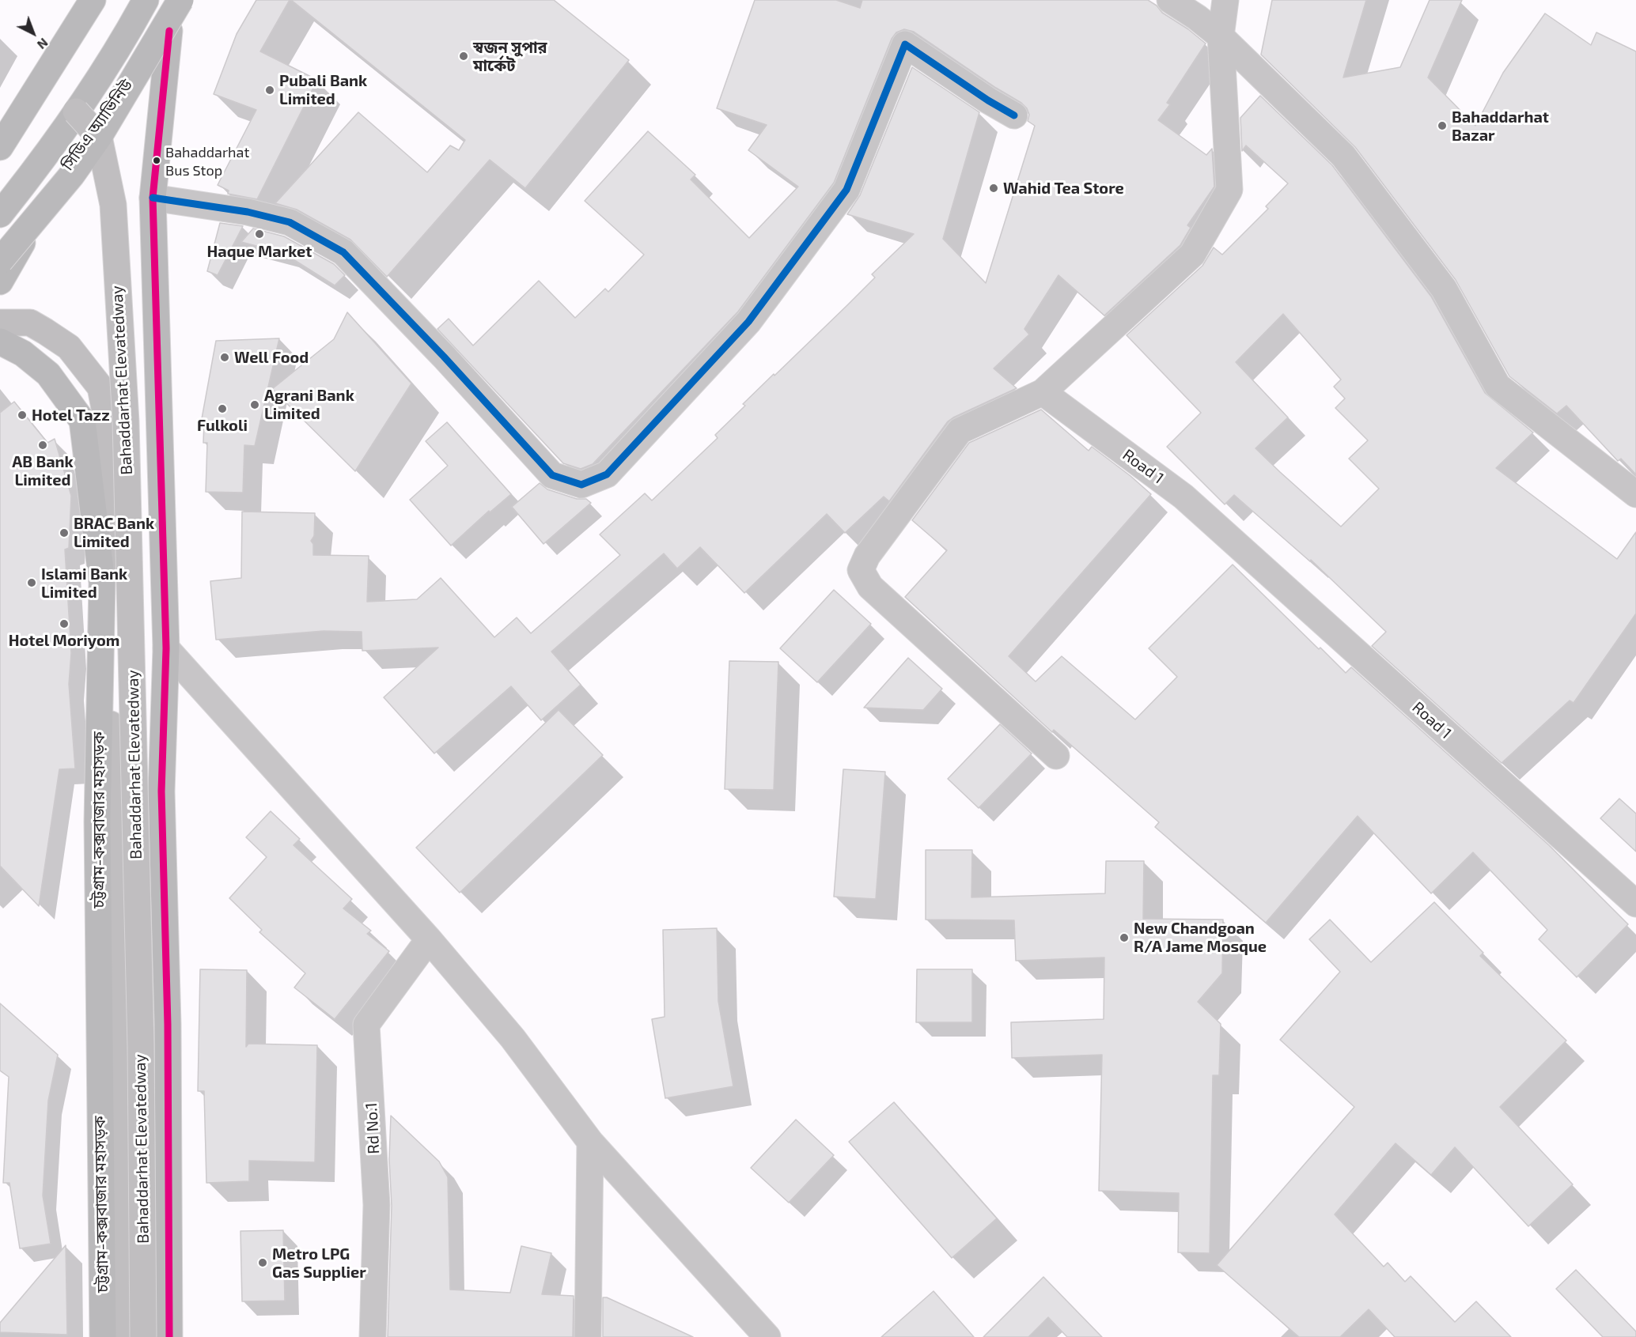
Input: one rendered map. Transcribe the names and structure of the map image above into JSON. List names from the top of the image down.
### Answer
{
  "streets": {
    "highway": ["সিডিএ অ্যাভিনিউ", "চট্টগ্রাম-কক্সবাজার মহাসড়ক"],
    "main road": ["Bahaddarhat Elevatedway"],
    "street": ["Road 1", "Rd No.1"]
  },
  "places": [
    "স্বজন সুপার মার্কেট",
    "Pubali Bank Limited",
    "Bahaddarhat Bazar",
    "Bahaddarhat Bus Stop",
    "Wahid Tea Store",
    "Haque Market",
    "Well Food",
    "Agrani Bank Limited",
    "Fulkoli",
    "Hotel Tazz",
    "AB Bank Limited",
    "BRAC Bank Limited",
    "Islami Bank Limited",
    "Hotel Moriyom",
    "New Chandgoan R/A Jame Mosque",
    "Metro LPG Gas Supplier"
  ],
  "north": "bottom right"
}
